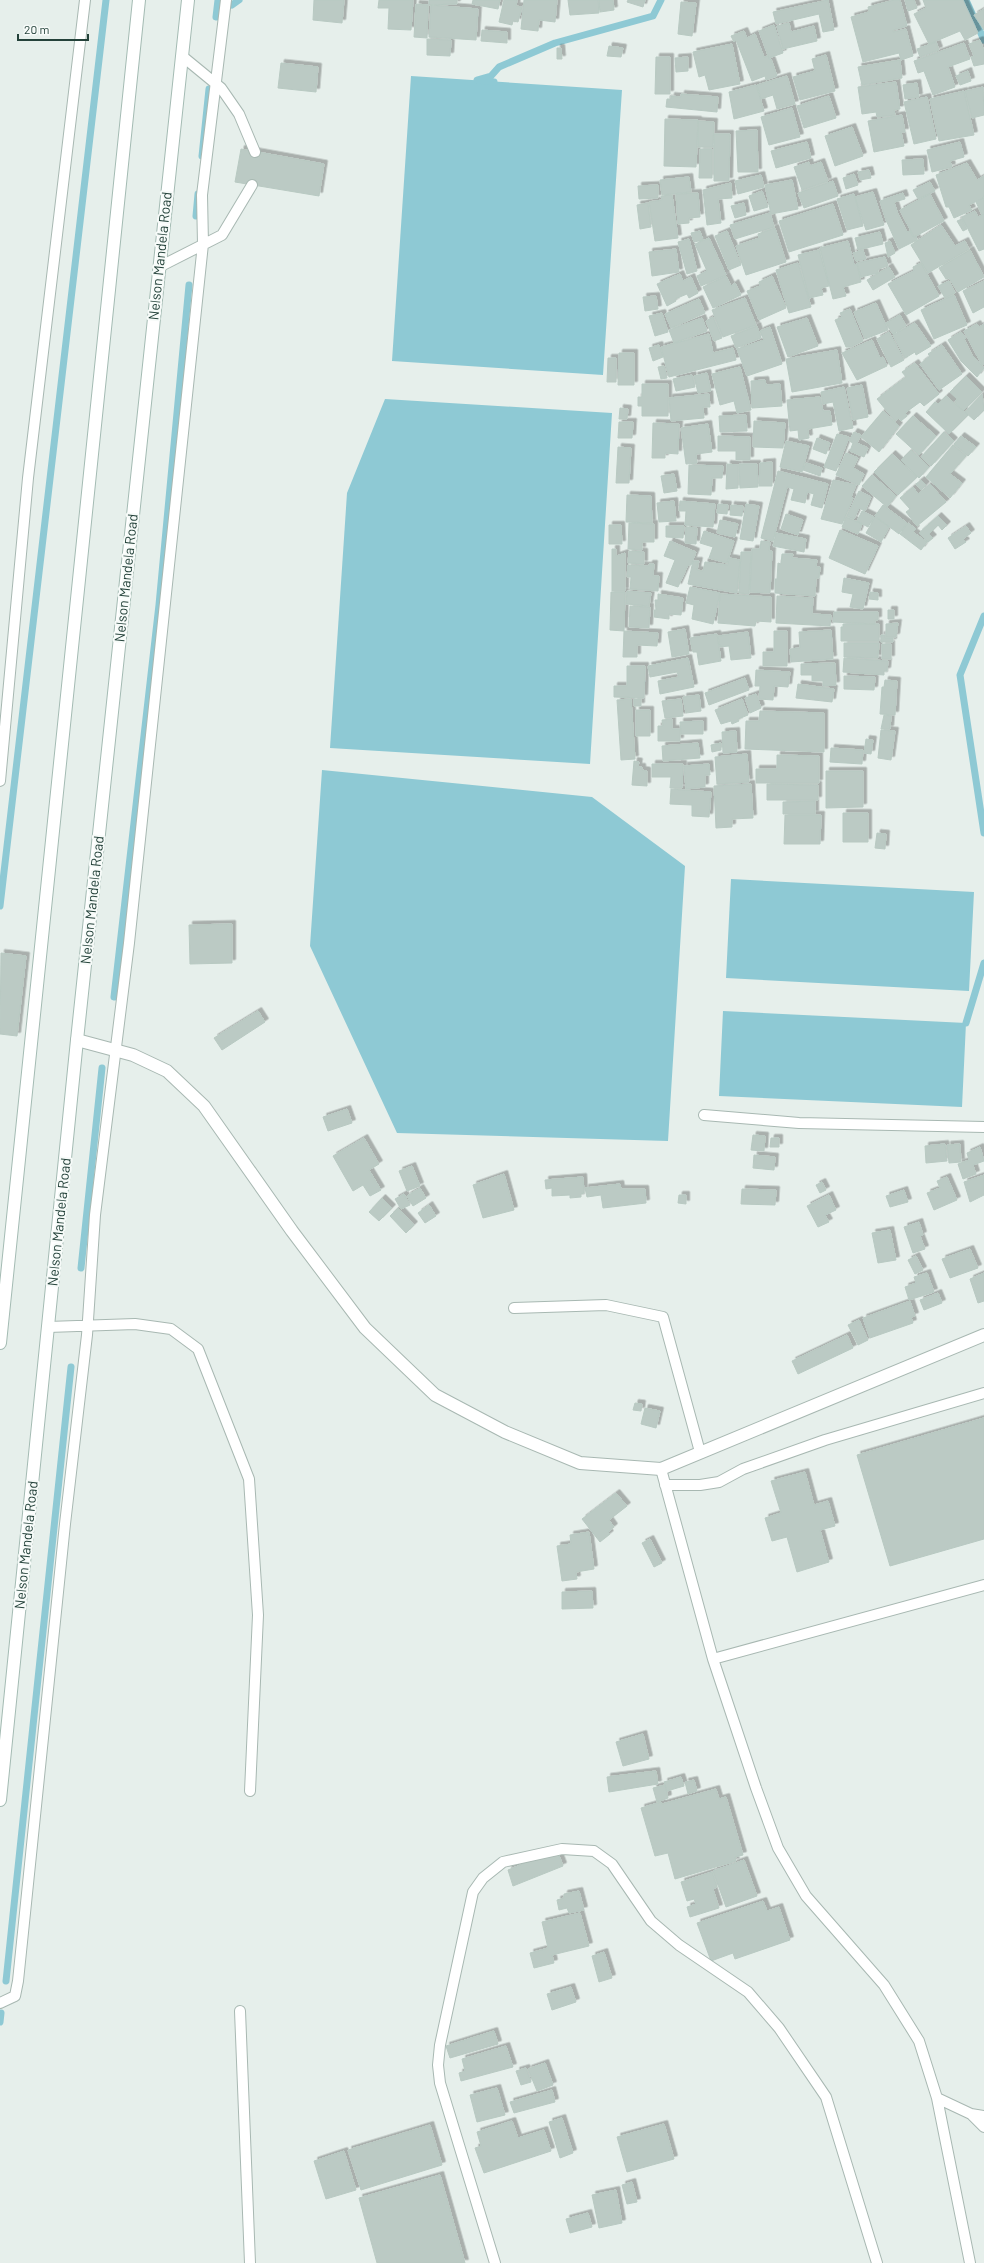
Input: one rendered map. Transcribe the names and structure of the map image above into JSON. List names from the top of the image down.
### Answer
{
  "streets": {
    "main road": ["Nelson Mandela Road"]
  },
  "scale_bar": "20 m"
}
